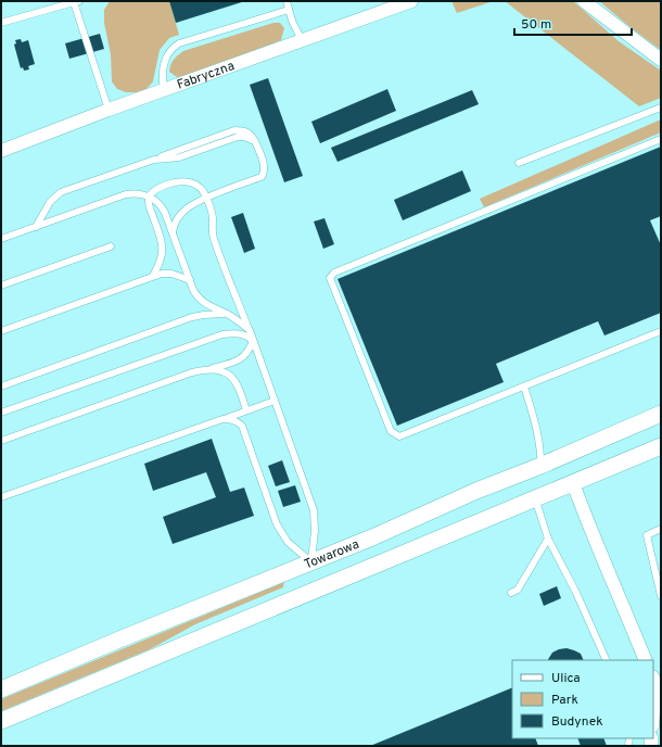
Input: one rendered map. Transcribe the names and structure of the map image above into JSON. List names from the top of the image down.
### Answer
{
  "streets": {
    "street": ["Fabryczna", "Towarowa"]
  },
  "legend": ["Ulica", "Park", "Budynek"],
  "scale_bar": "50 m"
}
